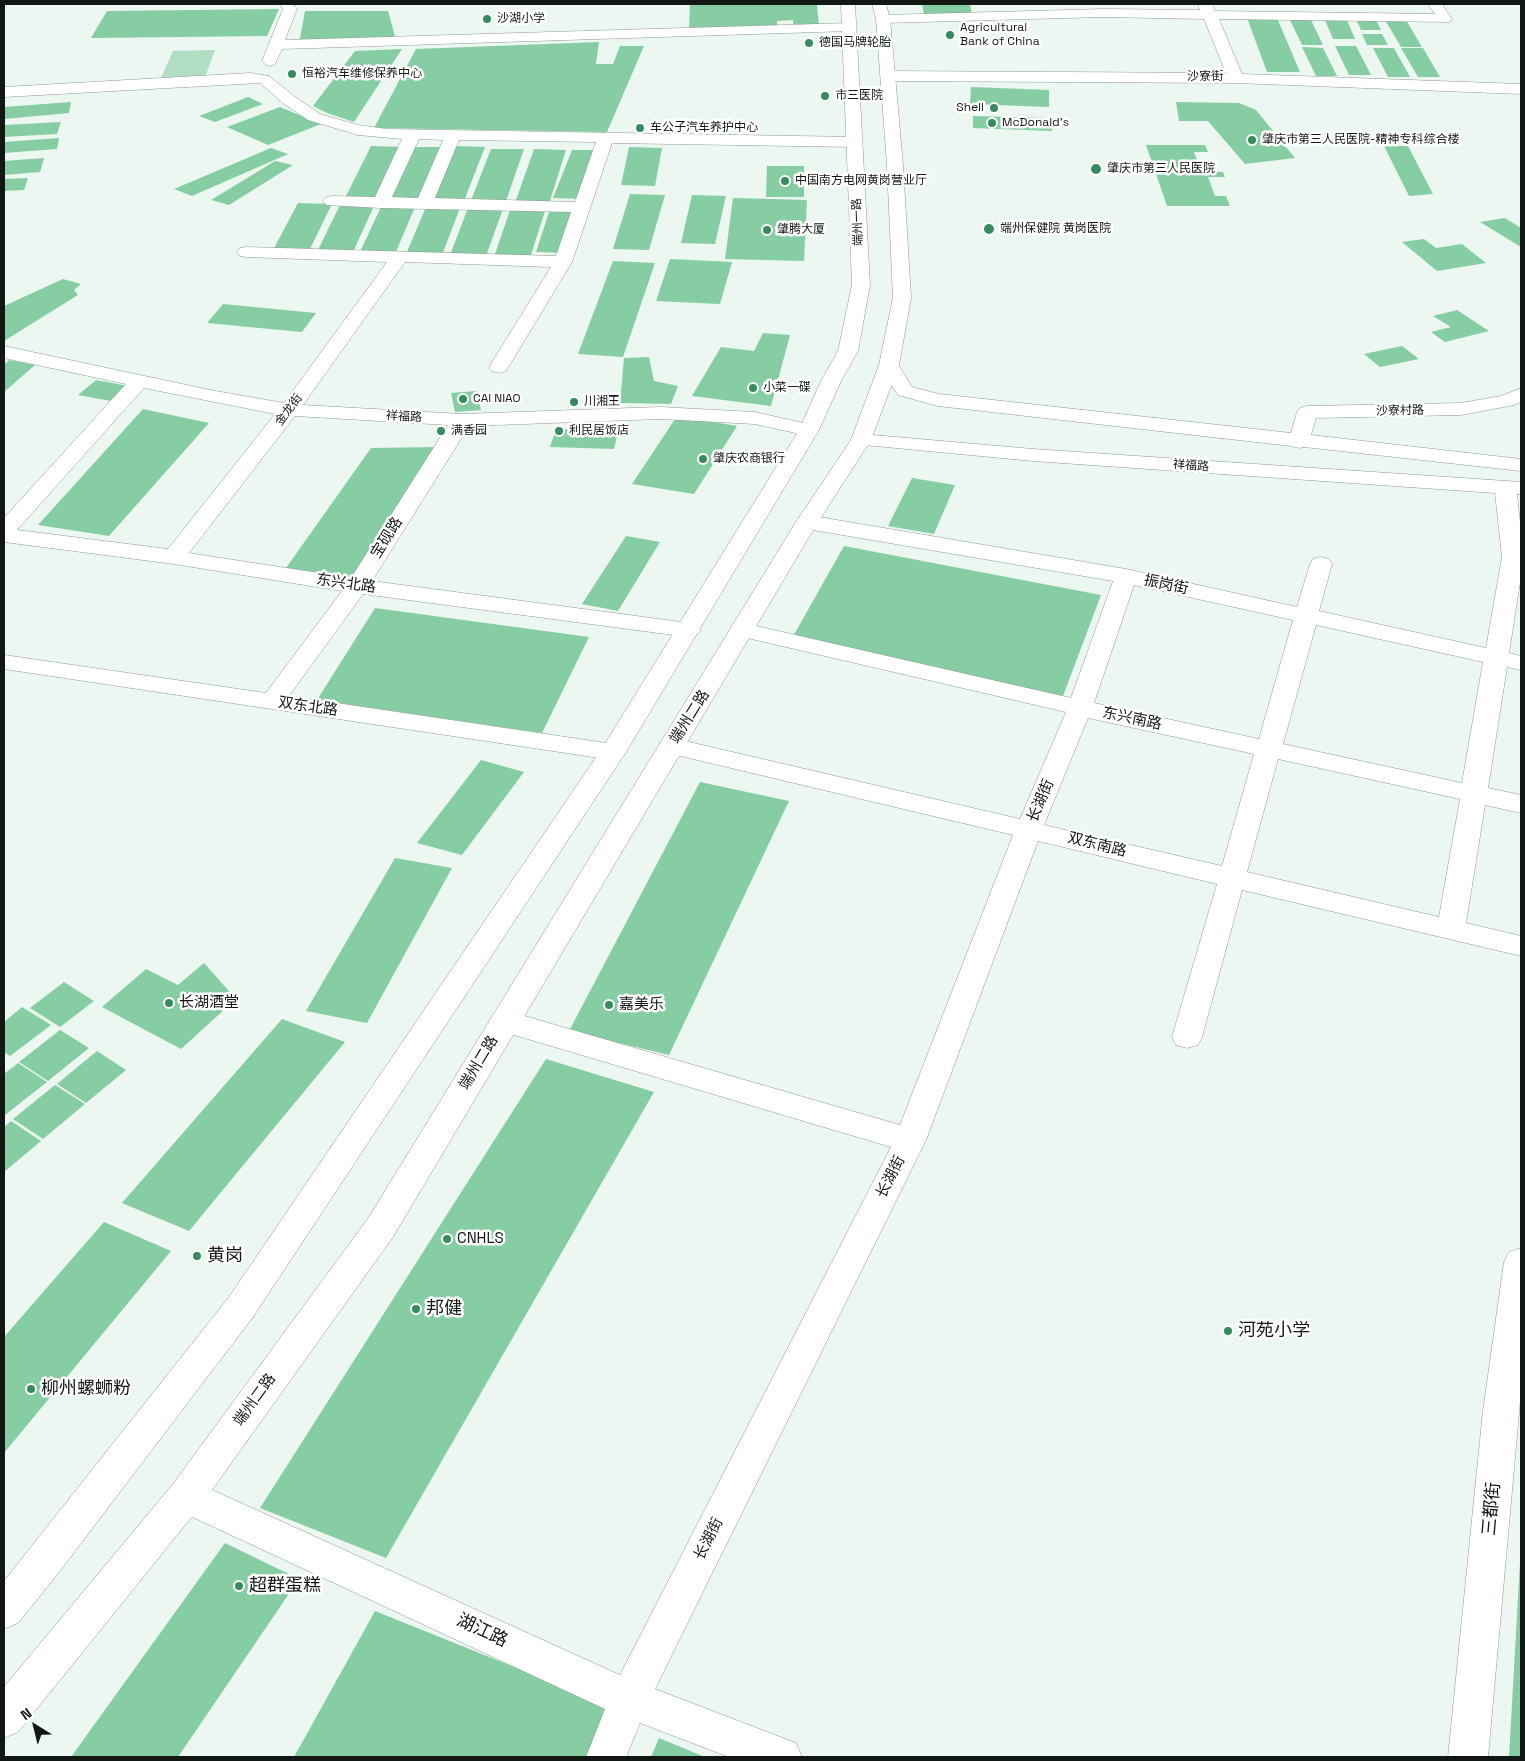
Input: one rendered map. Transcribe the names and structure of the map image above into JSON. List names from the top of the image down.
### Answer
{
  "streets": {
    "street": [
      "沙寮街",
      "端州一路",
      "金龙街",
      "沙寮村路",
      "祥福路",
      "宝砚路",
      "东兴北路",
      "振岗街",
      "双东北路",
      "端州二路",
      "东兴南路",
      "长湖街",
      "双东南路",
      "三都街",
      "湖江路"
    ]
  },
  "crossings": [
    ["端州一路", "祥福路"],
    ["金龙街", "祥福路"],
    ["金龙街", "东兴北路"],
    ["沙寮村路", "祥福路"],
    ["祥福路", "宝砚路"],
    ["祥福路", "端州二路"],
    ["宝砚路", "东兴北路"],
    ["宝砚路", "双东北路"],
    ["振岗街", "端州二路"],
    ["振岗街", "长湖街"],
    ["端州二路", "东兴南路"],
    ["端州二路", "双东南路"],
    ["端州二路", "湖江路"],
    ["东兴南路", "长湖街"],
    ["长湖街", "双东南路"],
    ["长湖街", "湖江路"]
  ],
  "places": [
    "沙湖小学",
    "Agricultural Bank of China",
    "德国马牌轮胎",
    "恒裕汽车维修保养中心",
    "市三医院",
    "Shell",
    "McDonald's",
    "车公子汽车养护中心",
    "肇庆市第三人民医院-精神专科综合楼",
    "肇庆市第三人民医院",
    "中国南方电网黄岗营业厅",
    "端州保健院 黄岗医院",
    "肇腾大厦",
    "小菜一碟",
    "CAI NIAO",
    "川湘王",
    "满香园",
    "利民居饭店",
    "肇庆农商银行",
    "长湖酒堂",
    "嘉美乐",
    "CNHLS",
    "黄岗",
    "邦健",
    "河苑小学",
    "柳州螺蛳粉",
    "超群蛋糕"
  ],
  "north": "top left"
}
